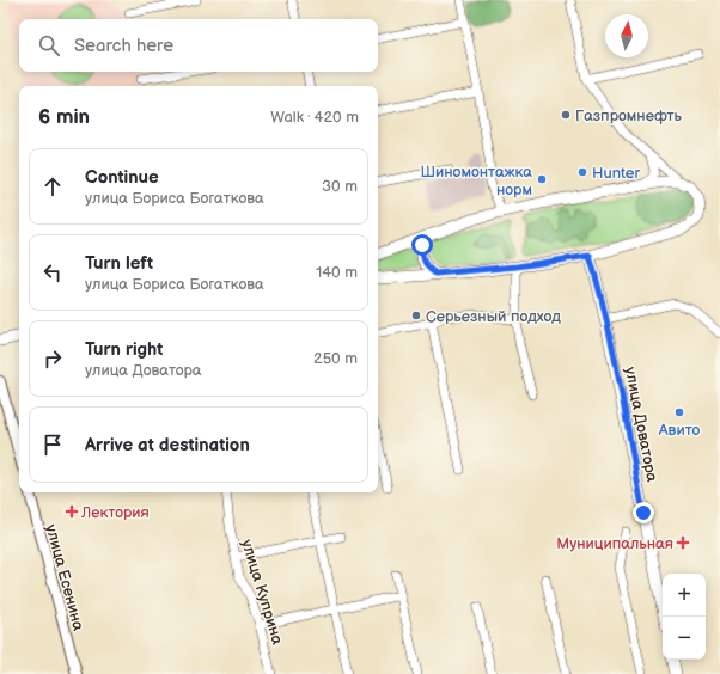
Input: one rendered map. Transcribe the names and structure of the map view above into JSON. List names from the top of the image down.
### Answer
{
  "streets": {
    "main road": ["улица Доватора"],
    "street": ["улица Есенина", "улица Куприна"]
  },
  "places": {
    "other": [
      "Газпромнефть",
      "Hunter",
      "Шиномонтажка норм",
      "Серьезный подход",
      "Авито"
    ],
    "health": ["Лектория", "Муниципальная"]
  },
  "north": "top",
  "page": {
    "search": "Search here",
    "heading": ["6 min", "Walk · 420 m"],
    "list": [
      ["Continue", "улица Бориса Богаткова", "30 m"],
      ["Turn left", "улица Бориса Богаткова", "140 m"],
      ["Turn right", "улица Доватора", "250 m"],
      "Arrive at destination"
    ],
    "map_buttons": ["+", "−"]
  }
}
